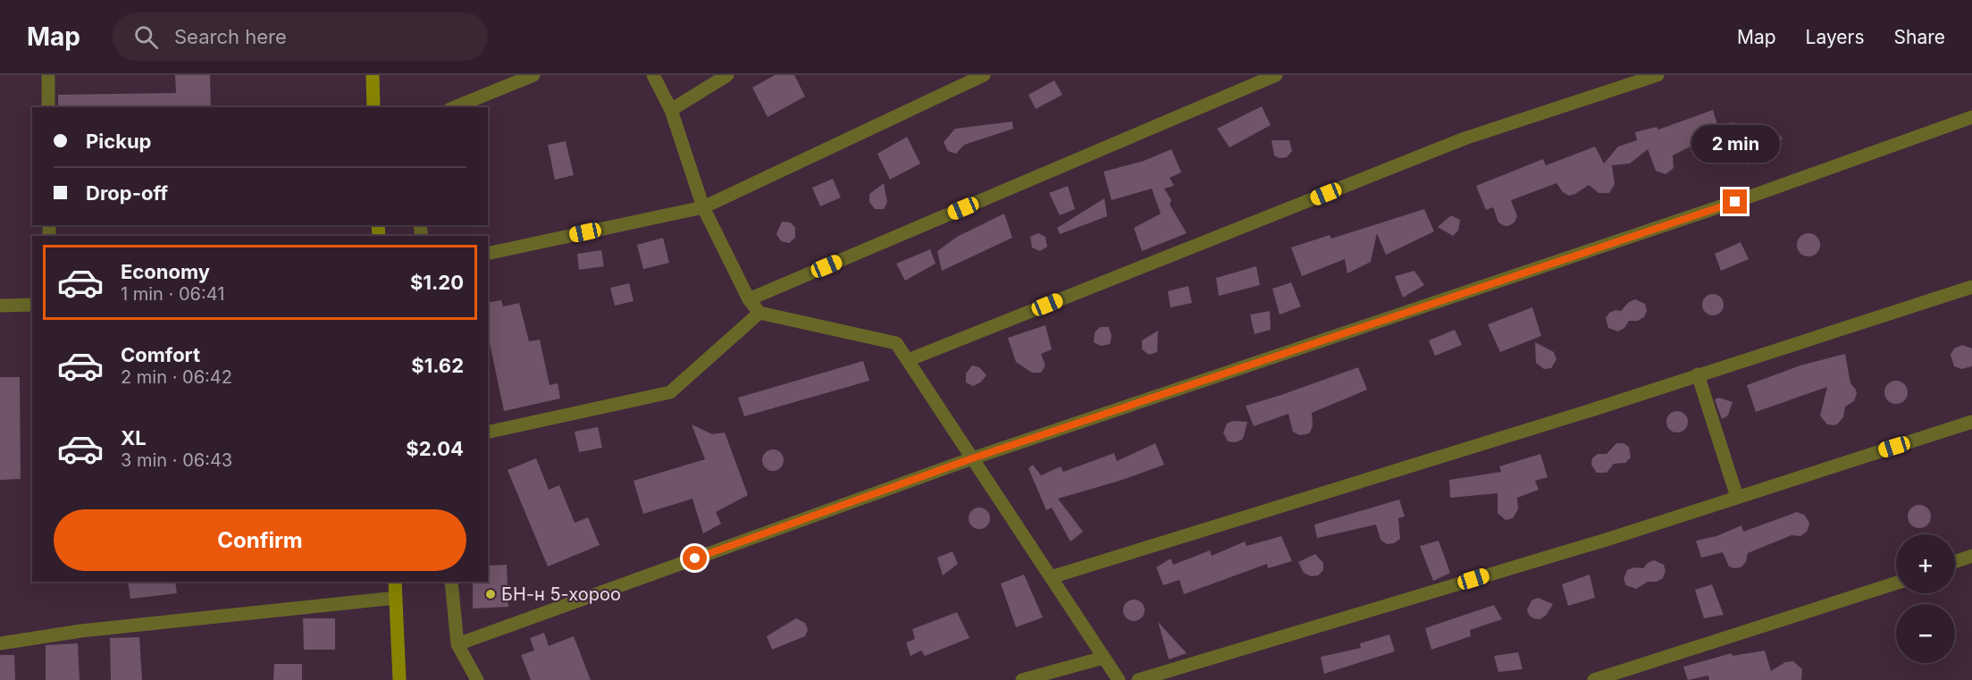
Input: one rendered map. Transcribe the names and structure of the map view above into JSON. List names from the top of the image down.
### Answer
{
  "places": ["БН-н 5-хороо"],
  "page": {
    "header": "Map",
    "search": "Search here",
    "nav": ["Map", "Layers", "Share"],
    "banner": ["Pickup", "Drop-off"],
    "bubble": "2 min",
    "list": [
      {
        "name": "Economy",
        "note": "1 min · 06:41",
        "value": "$1.20"
      },
      {
        "name": "Comfort",
        "note": "2 min · 06:42",
        "value": "$1.62"
      },
      {
        "name": "XL",
        "note": "3 min · 06:43",
        "value": "$2.04"
      }
    ],
    "buttons": "Confirm",
    "map_buttons": ["+", "−"]
  }
}
